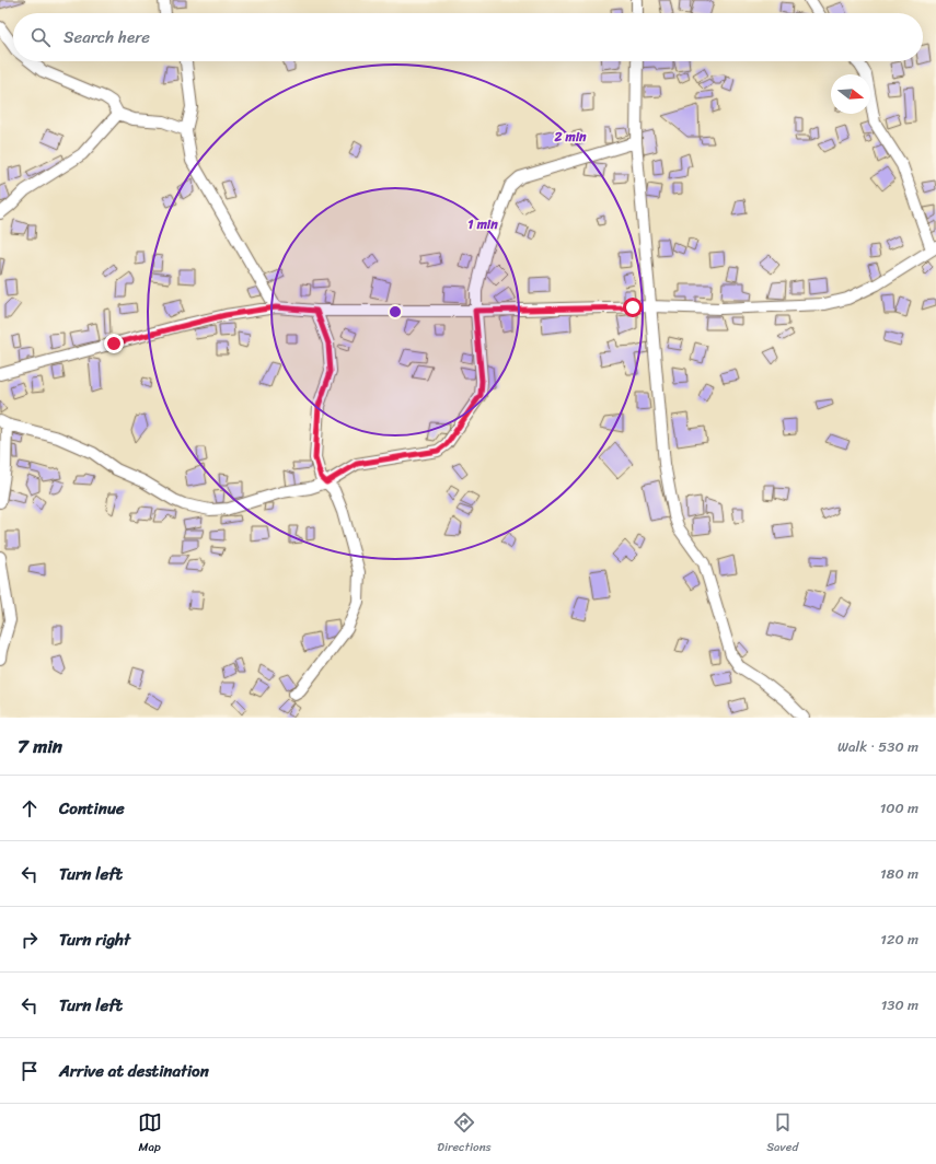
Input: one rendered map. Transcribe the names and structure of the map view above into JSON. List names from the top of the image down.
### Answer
{
  "north": "right",
  "page": {
    "search": "Search here",
    "heading": ["7 min", "Walk · 530 m"],
    "list": [
      ["Continue", "100 m"],
      ["Turn left", "180 m"],
      ["Turn right", "120 m"],
      ["Turn left", "130 m"],
      "Arrive at destination"
    ],
    "nav": ["Map", "Directions", "Saved"]
  },
  "rings": ["2 min", "1 min"]
}
